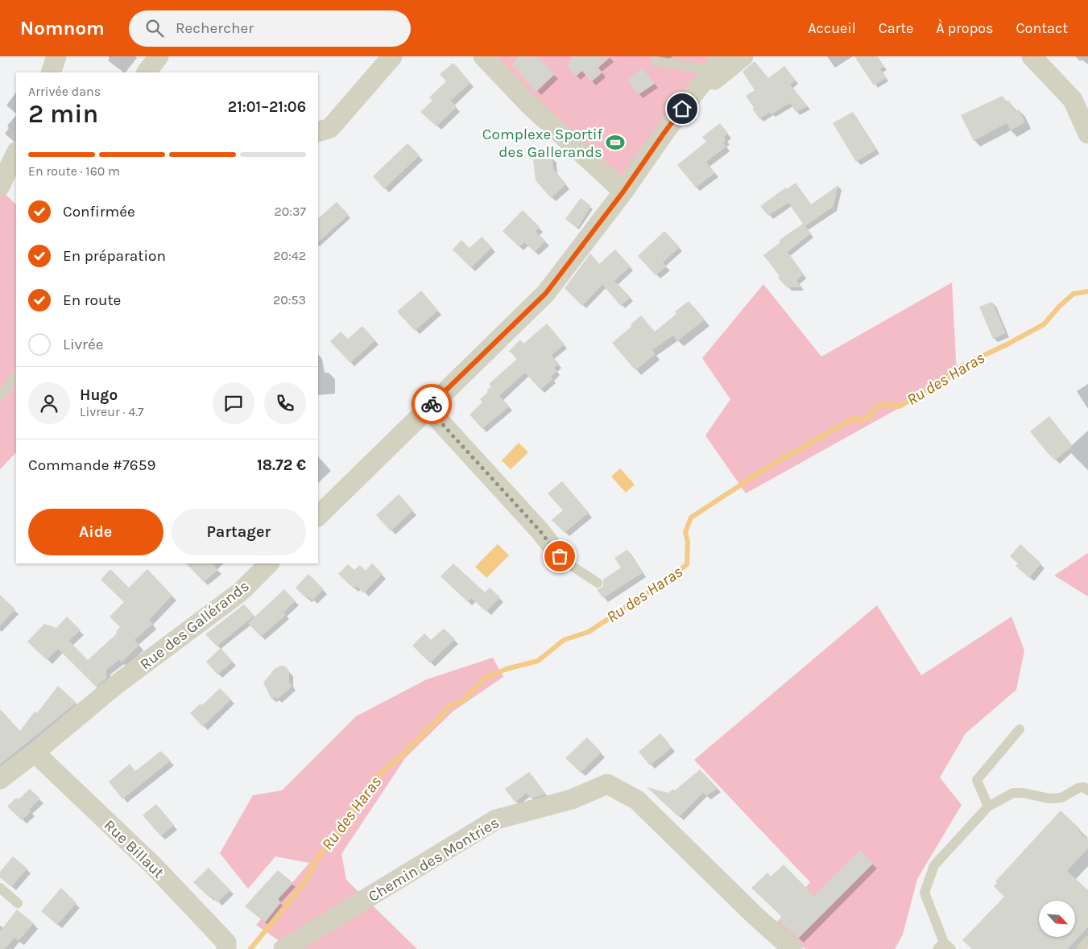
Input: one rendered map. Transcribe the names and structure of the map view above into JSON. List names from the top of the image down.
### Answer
{
  "streets": {
    "street": ["Rue des Gallérands", "Rue Billaut", "Chemin des Montries"]
  },
  "crossings": [
    ["Rue des Gallérands", "Rue Billaut"]
  ],
  "water": ["Ru des Haras"],
  "places": {
    "sports": ["Complexe Sportif des Gallerands"]
  },
  "north": "bottom right",
  "page": {
    "header": "Nomnom",
    "search": "Rechercher",
    "nav": [
      "Accueil",
      "Carte",
      "À propos",
      "Contact"
    ],
    "heading": ["2 min", "Arrivée dans", "21:01–21:06"],
    "panel": [
      "Hugo",
      "Livreur · 4.7",
      "Commande #7659",
      "18.72 €"
    ],
    "bar": "En route · 160 m",
    "list": [
      ["Confirmée", "20:37"],
      ["En préparation", "20:42"],
      ["En route", "20:53"],
      "Livrée"
    ],
    "buttons": ["Aide", "Partager"]
  }
}
